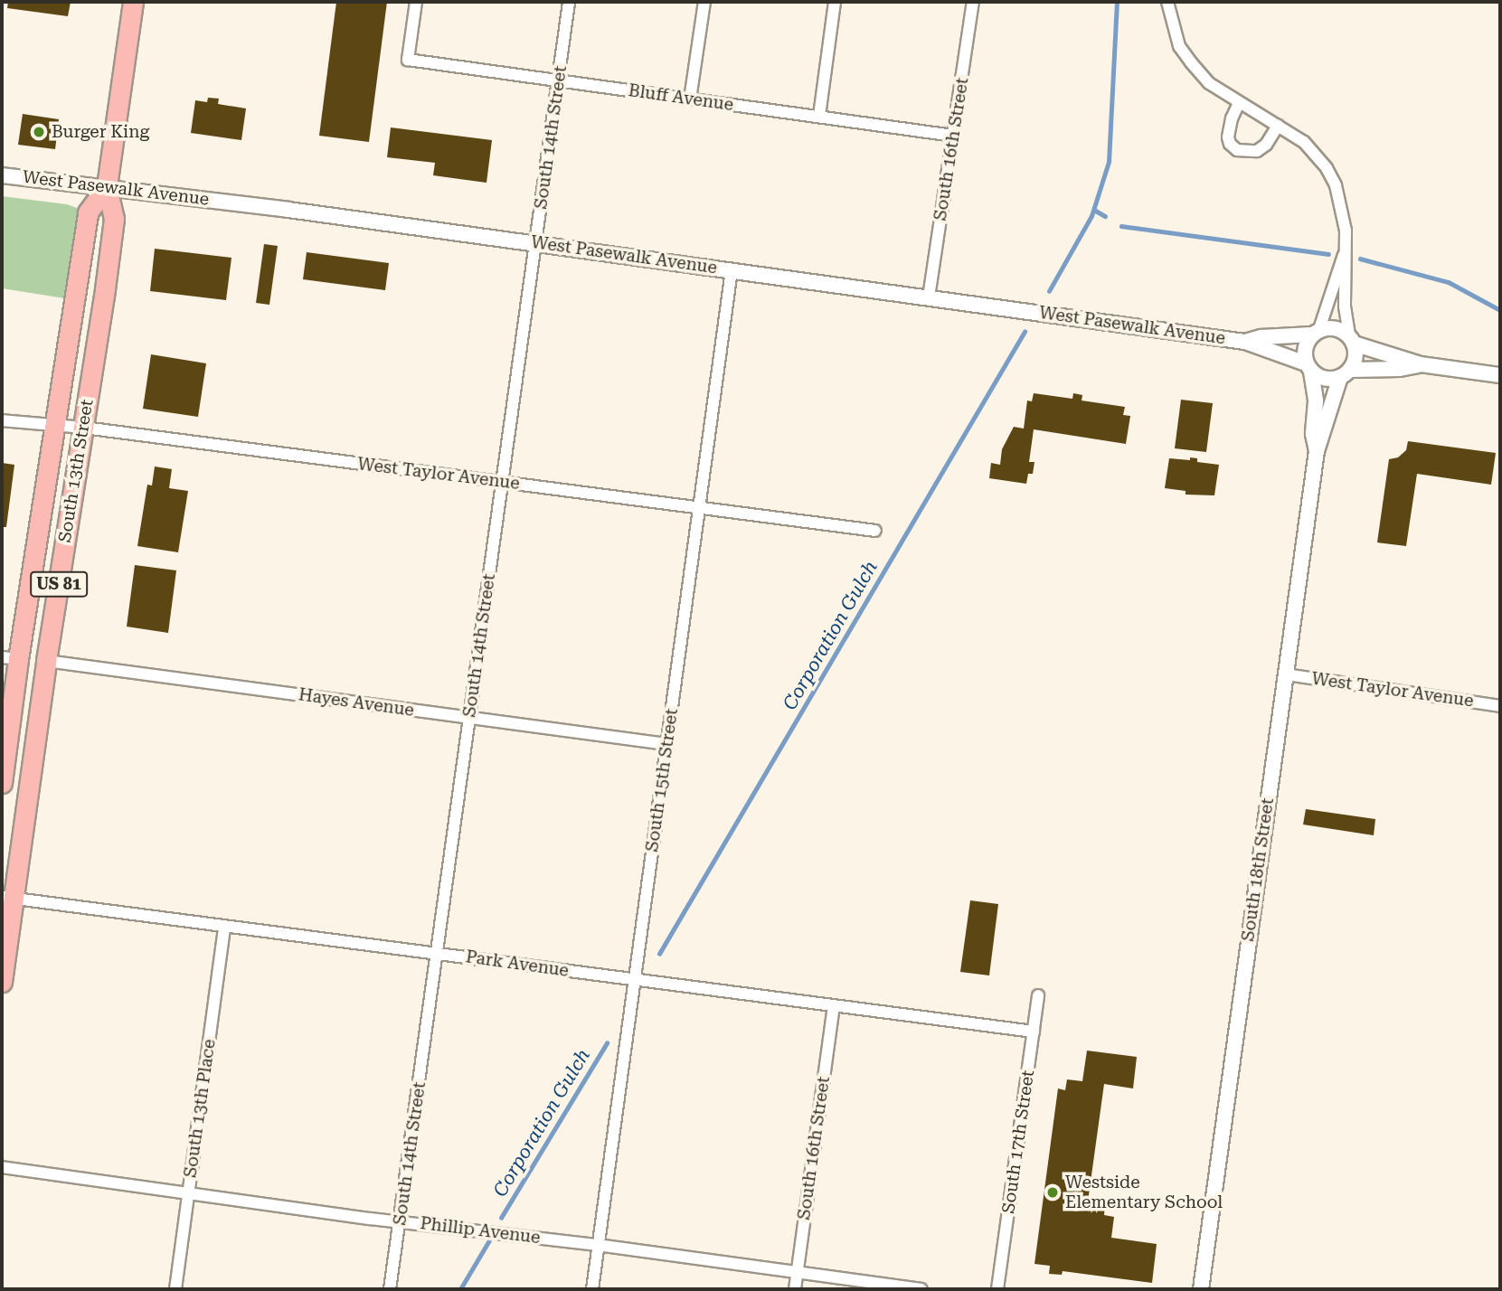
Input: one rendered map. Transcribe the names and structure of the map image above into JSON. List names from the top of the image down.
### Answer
{
  "streets": {
    "highway": ["South 13th Street", "US 81"],
    "street": [
      "Bluff Avenue",
      "South 14th Street",
      "South 16th Street",
      "West Pasewalk Avenue",
      "West Taylor Avenue",
      "Hayes Avenue",
      "South 15th Street",
      "South 18th Street",
      "Park Avenue",
      "South 13th Place",
      "South 17th Street",
      "Phillip Avenue"
    ]
  },
  "crossings": [
    ["Bluff Avenue", "South 14th Street"],
    ["Bluff Avenue", "South 16th Street"],
    ["South 14th Street", "West Pasewalk Avenue"],
    ["South 14th Street", "West Taylor Avenue"],
    ["South 14th Street", "Hayes Avenue"],
    ["South 14th Street", "Park Avenue"],
    ["South 14th Street", "Phillip Avenue"],
    ["South 16th Street", "West Pasewalk Avenue"],
    ["South 16th Street", "Park Avenue"],
    ["South 16th Street", "Phillip Avenue"],
    ["West Pasewalk Avenue", "South 13th Street"],
    ["West Pasewalk Avenue", "South 15th Street"],
    ["West Pasewalk Avenue", "South 18th Street"],
    ["South 13th Street", "West Taylor Avenue"],
    ["South 13th Street", "Hayes Avenue"],
    ["South 13th Street", "Park Avenue"],
    ["West Taylor Avenue", "South 15th Street"],
    ["West Taylor Avenue", "South 18th Street"],
    ["Hayes Avenue", "South 15th Street"],
    ["South 15th Street", "Park Avenue"],
    ["South 15th Street", "Phillip Avenue"],
    ["Park Avenue", "South 13th Place"],
    ["Park Avenue", "South 17th Street"],
    ["South 13th Place", "Phillip Avenue"]
  ],
  "water": ["Corporation Gulch"],
  "places": ["Burger King", "Westside Elementary School"]
}
